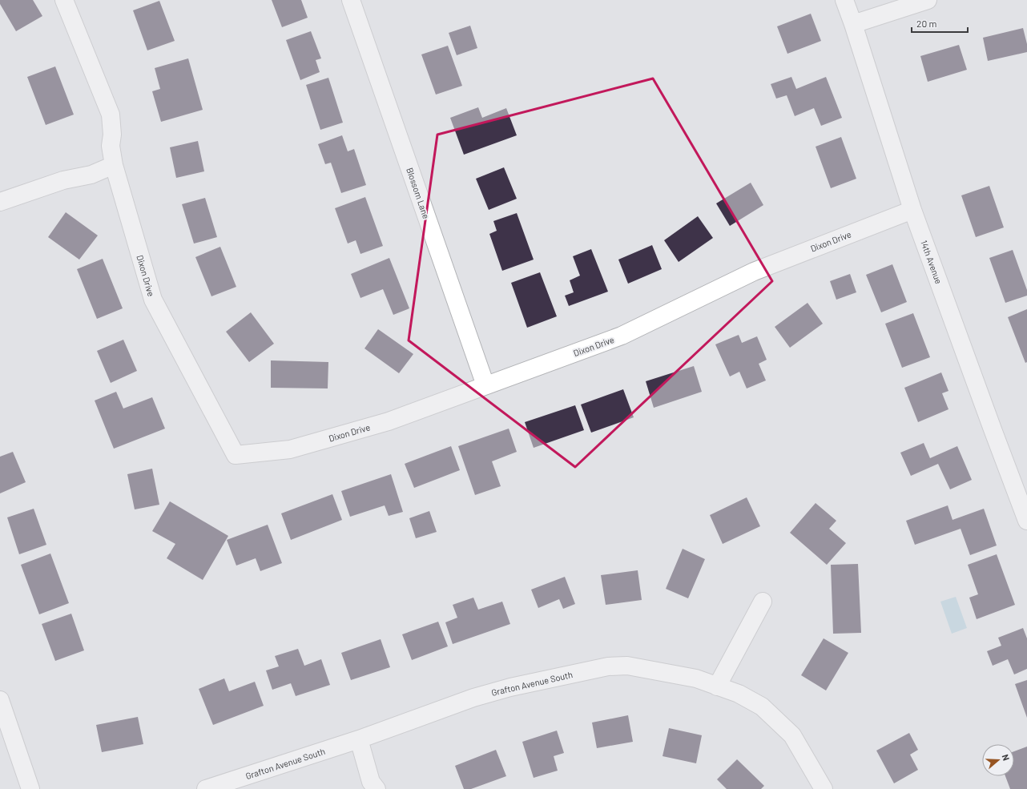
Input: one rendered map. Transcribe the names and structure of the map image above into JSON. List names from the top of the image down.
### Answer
{
  "streets": {
    "street": [
      "Blossom Lane",
      "Dixon Drive",
      "14th Avenue",
      "Grafton Avenue South"
    ]
  },
  "crossings": [
    ["Blossom Lane", "Dixon Drive"],
    ["Dixon Drive", "14th Avenue"]
  ],
  "scale_bar": "20 m",
  "north": "right"
}
